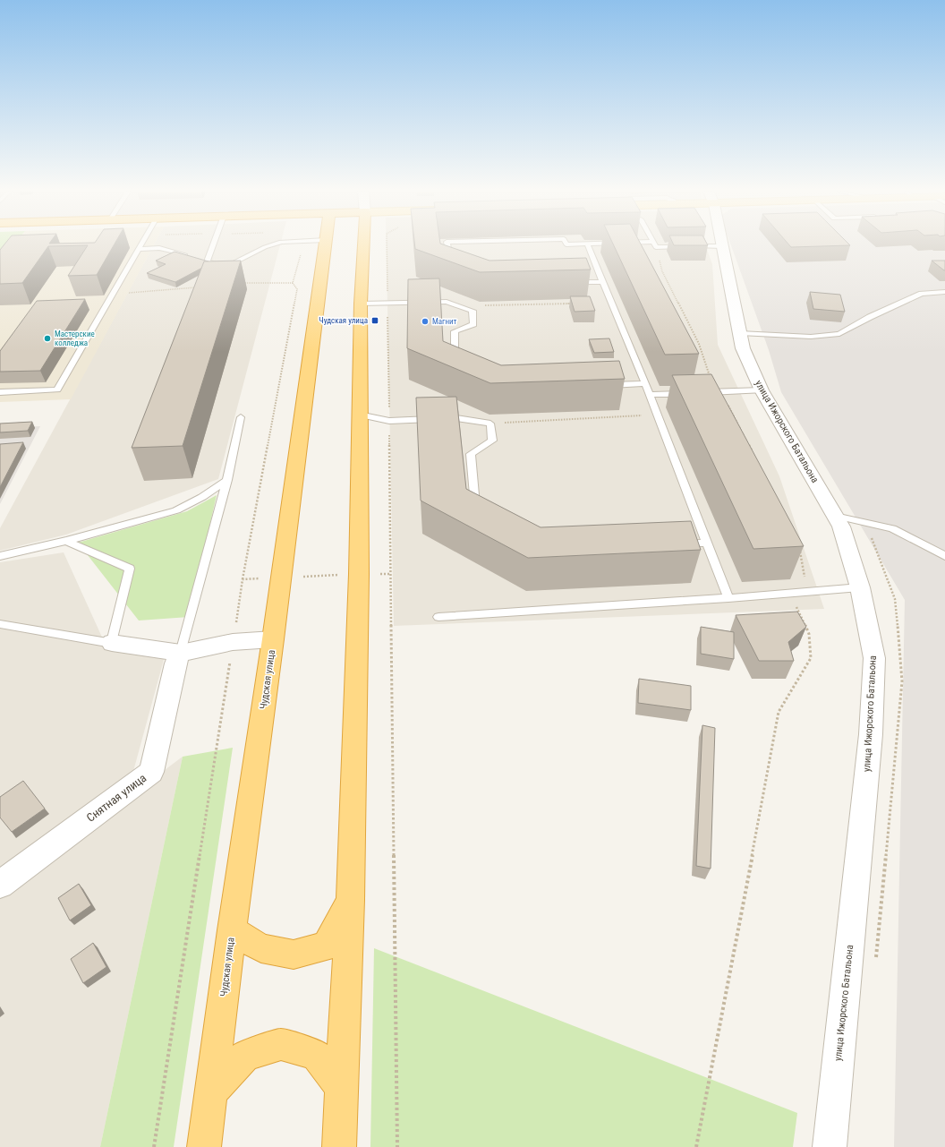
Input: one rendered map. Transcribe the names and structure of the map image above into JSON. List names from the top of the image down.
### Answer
{
  "streets": {
    "highway": ["Чудская улица"],
    "street": ["улица Ижорского Батальона", "Снятная улица"]
  },
  "places": {
    "transit": ["Чудская улица"],
    "other": ["Магнит", "Мастерские колледжа"]
  }
}
